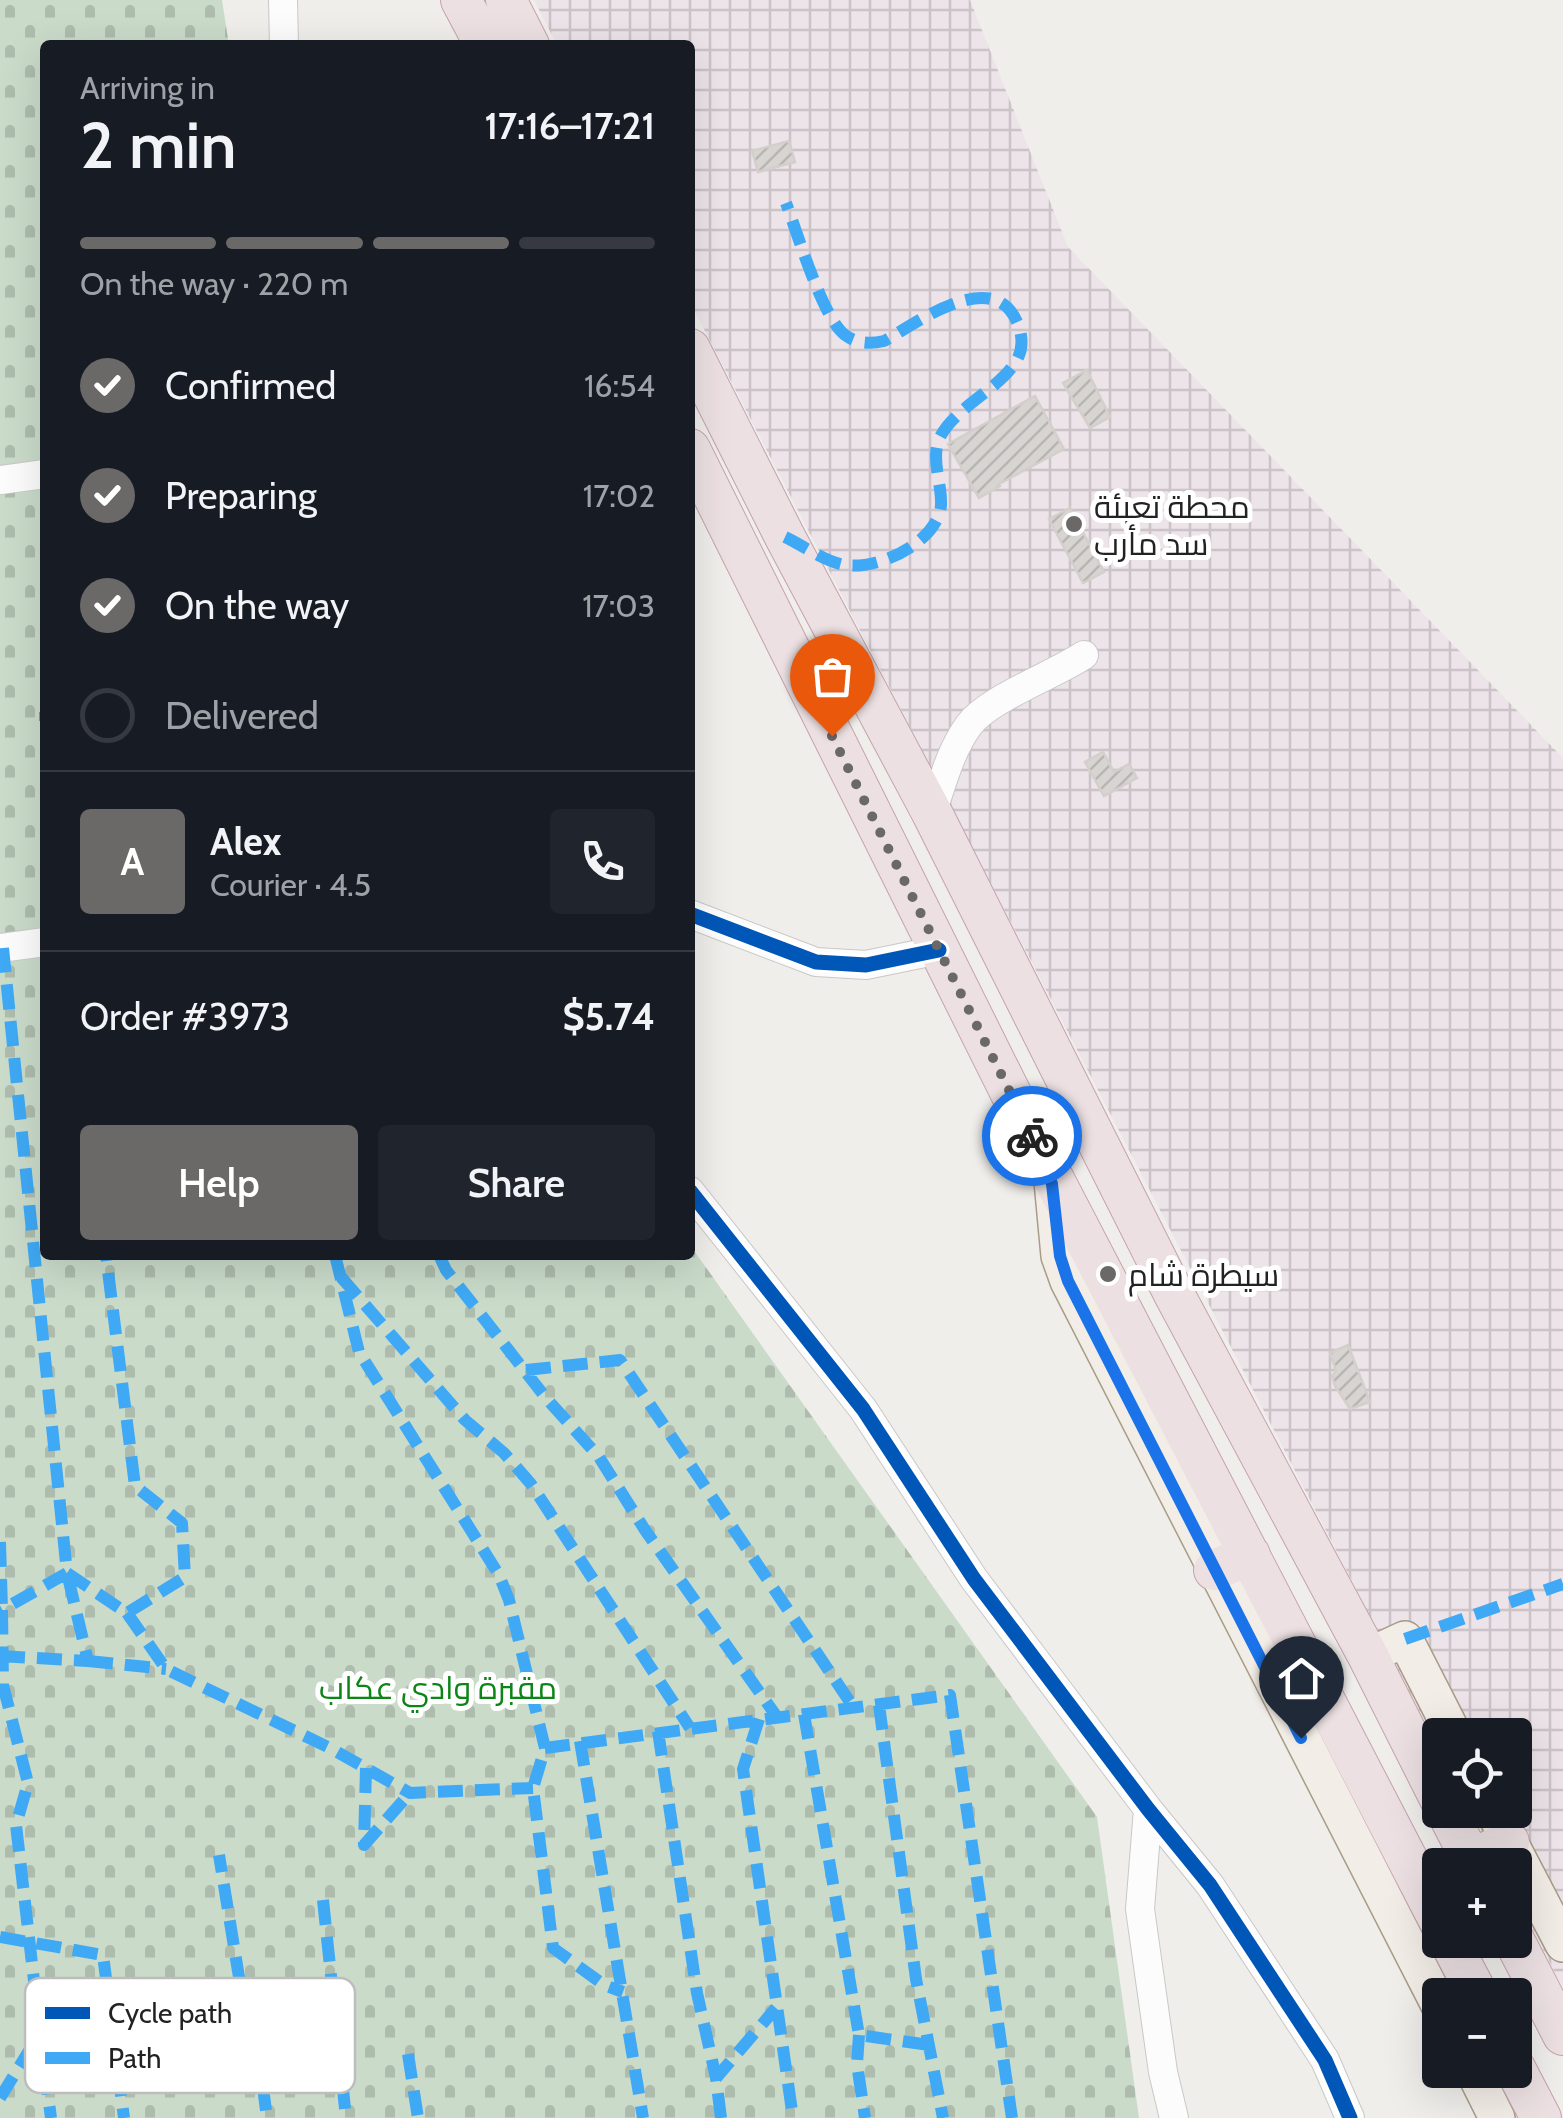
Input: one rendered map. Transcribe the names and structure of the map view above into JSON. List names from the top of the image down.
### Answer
{
  "parks": ["مقبرة وادي عكاب"],
  "places": ["محطة تعبئة سد مأرب", "سيطرة شام"],
  "legend": ["Cycle path", "Path"],
  "page": {
    "heading": ["2 min", "Arriving in", "17:16–17:21"],
    "panel": [
      "Alex",
      "Courier · 4.5",
      "Order #3973",
      "$5.74"
    ],
    "bar": "On the way · 220 m",
    "list": [
      ["Confirmed", "16:54"],
      ["Preparing", "17:02"],
      ["On the way", "17:03"],
      "Delivered"
    ],
    "round": "A",
    "buttons": ["Help", "Share"],
    "map_buttons": ["+", "−"]
  }
}
